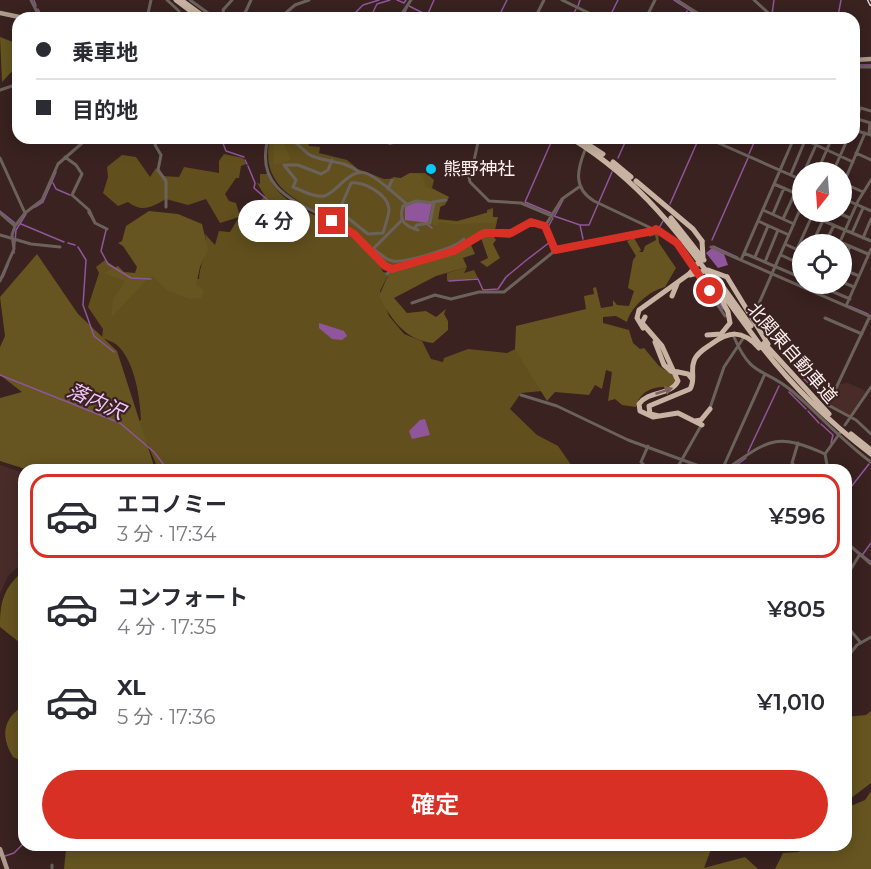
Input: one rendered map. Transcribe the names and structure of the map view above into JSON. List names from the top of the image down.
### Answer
{
  "streets": {
    "highway": ["北関東自動車道"]
  },
  "water": ["落内沢"],
  "places": ["熊野神社"],
  "north": "bottom",
  "page": {
    "banner": ["乗車地", "目的地"],
    "bubble": "4 分",
    "list": [
      {
        "name": "エコノミー",
        "note": "3 分 · 17:34",
        "value": "¥596"
      },
      {
        "name": "コンフォート",
        "note": "4 分 · 17:35",
        "value": "¥805"
      },
      {
        "name": "XL",
        "note": "5 分 · 17:36",
        "value": "¥1,010"
      }
    ],
    "buttons": "確定"
  }
}
